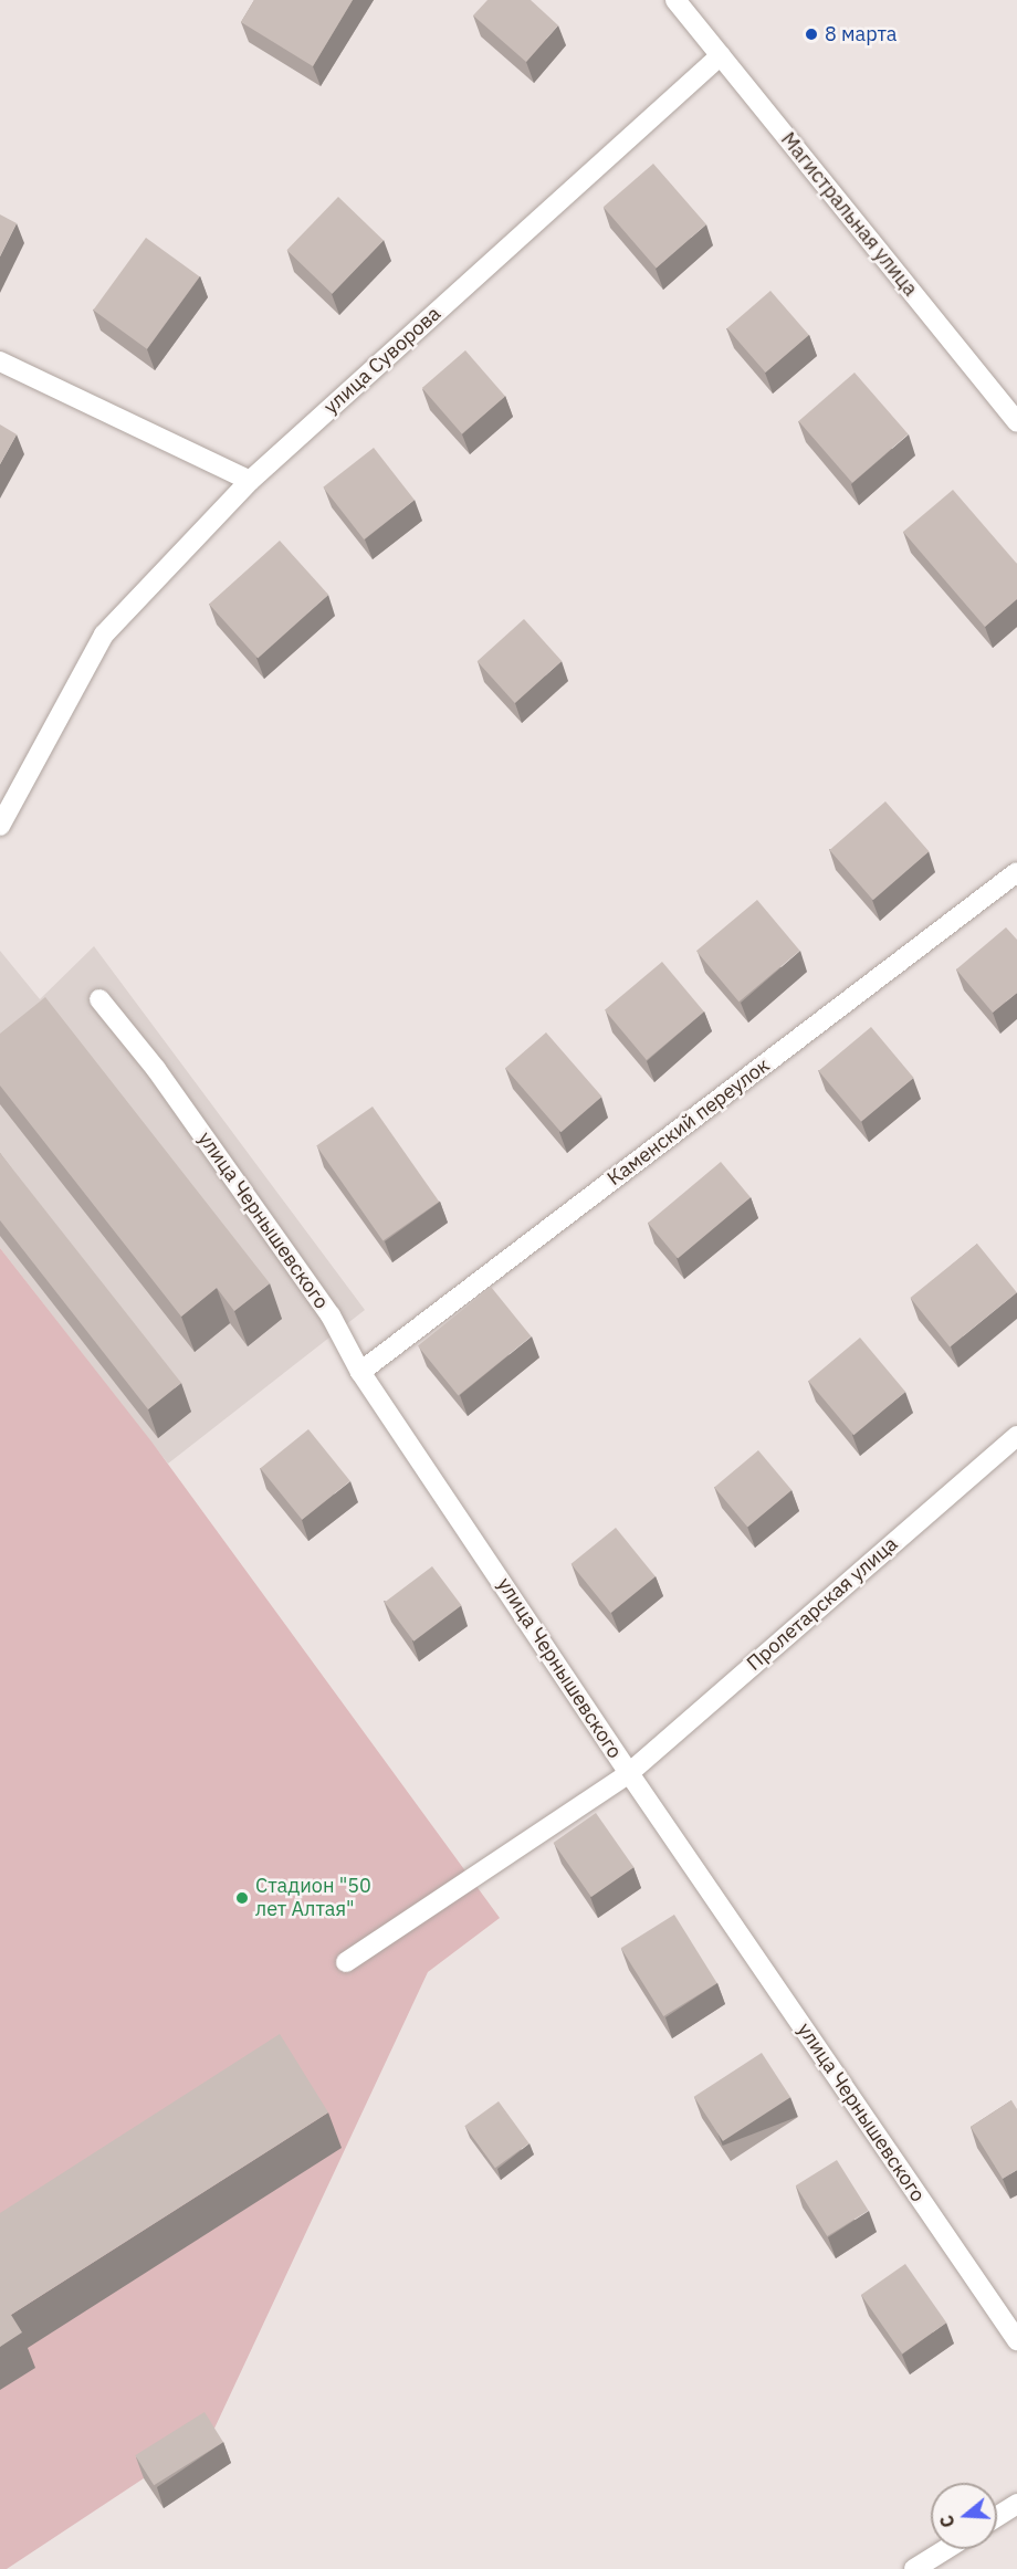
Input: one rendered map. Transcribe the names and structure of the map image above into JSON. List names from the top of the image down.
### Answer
{
  "streets": {
    "street": [
      "Магистральная улица",
      "улица Суворова",
      "Каменский переулок",
      "улица Чернышевского",
      "Пролетарская улица"
    ]
  },
  "crossings": [
    ["Магистральная улица", "улица Суворова"],
    ["Каменский переулок", "улица Чернышевского"],
    ["улица Чернышевского", "Пролетарская улица"]
  ],
  "places": ["8 марта", "Стадион \"50 лет Алтая\""],
  "north": "left"
}
